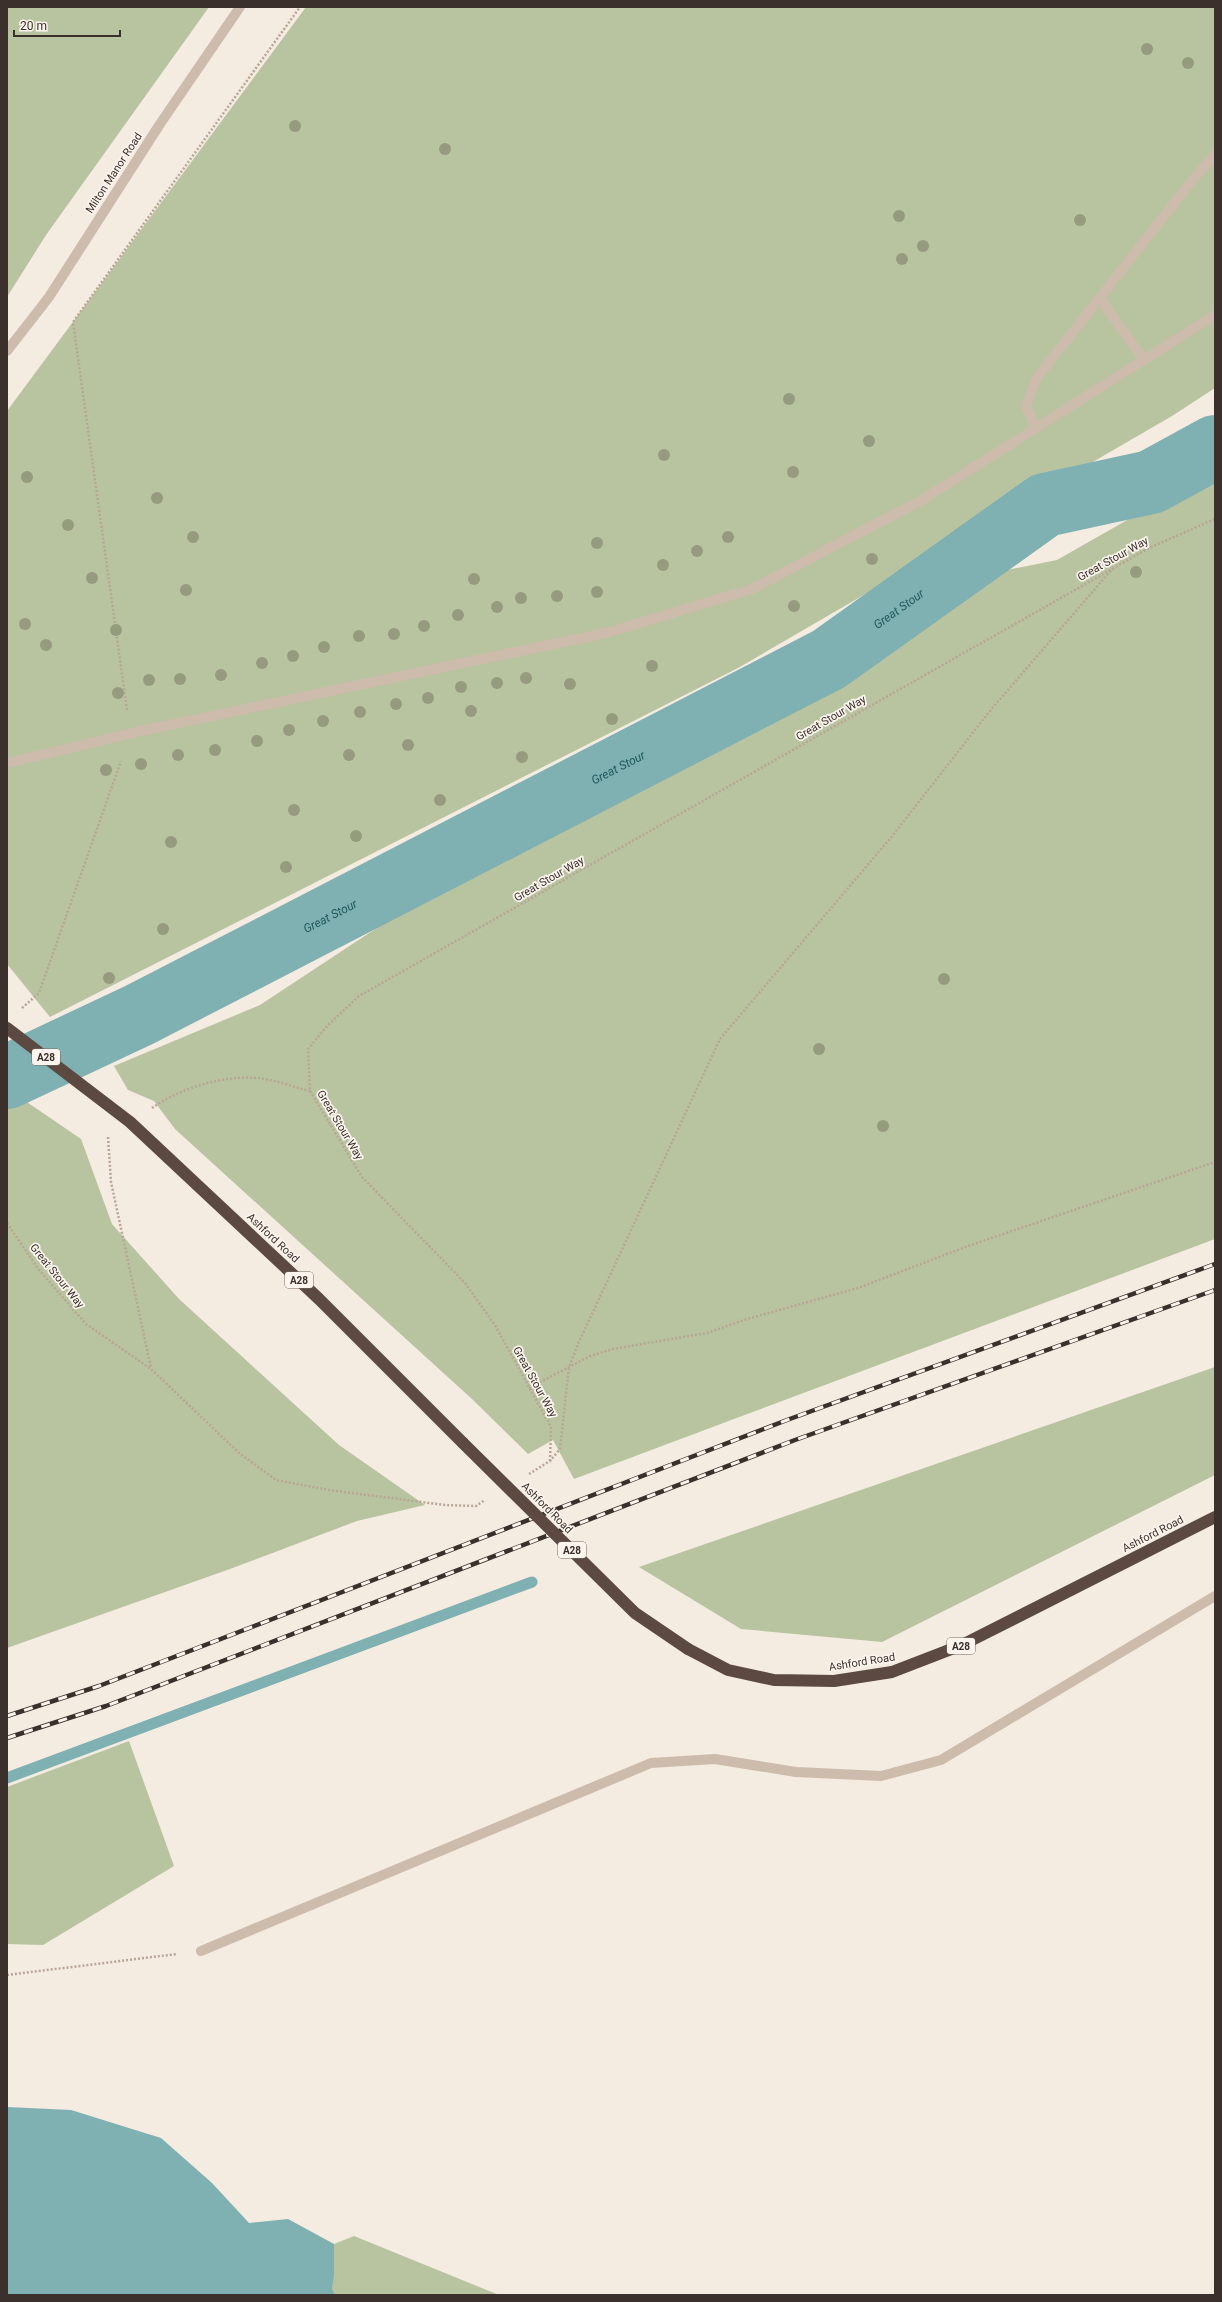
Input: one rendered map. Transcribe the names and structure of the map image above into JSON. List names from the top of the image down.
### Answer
{
  "streets": {
    "highway": ["A28", "Ashford Road"],
    "street": ["Milton Manor Road"],
    "path": ["Great Stour Way"]
  },
  "water": ["Great Stour"],
  "scale_bar": "20 m"
}
